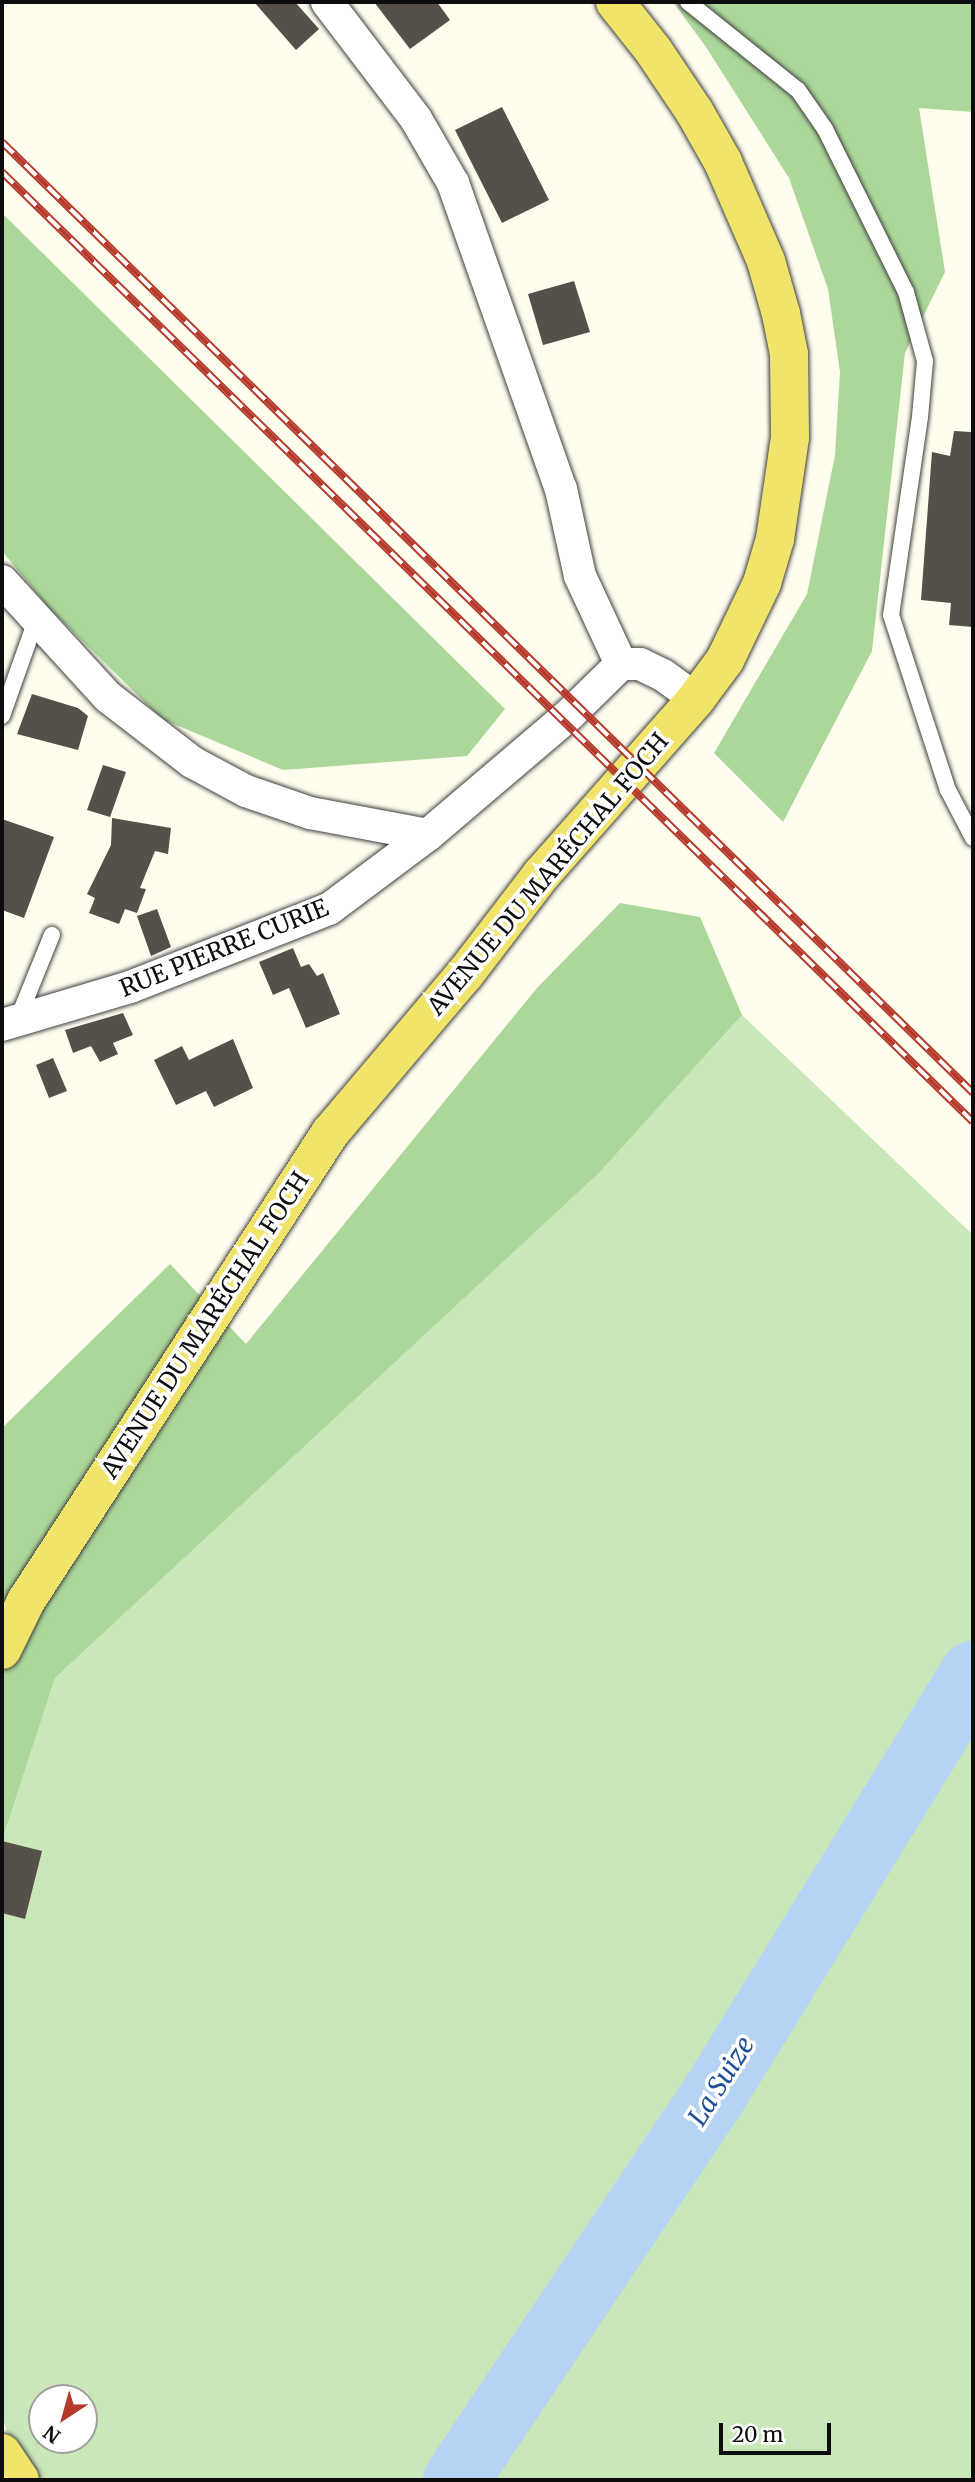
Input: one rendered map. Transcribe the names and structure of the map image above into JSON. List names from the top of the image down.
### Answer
{
  "streets": {
    "main road": ["AVENUE DU MARÉCHAL FOCH"],
    "street": ["RUE PIERRE CURIE"]
  },
  "water": ["La Suize"],
  "scale_bar": "20 m",
  "north": "bottom left"
}
